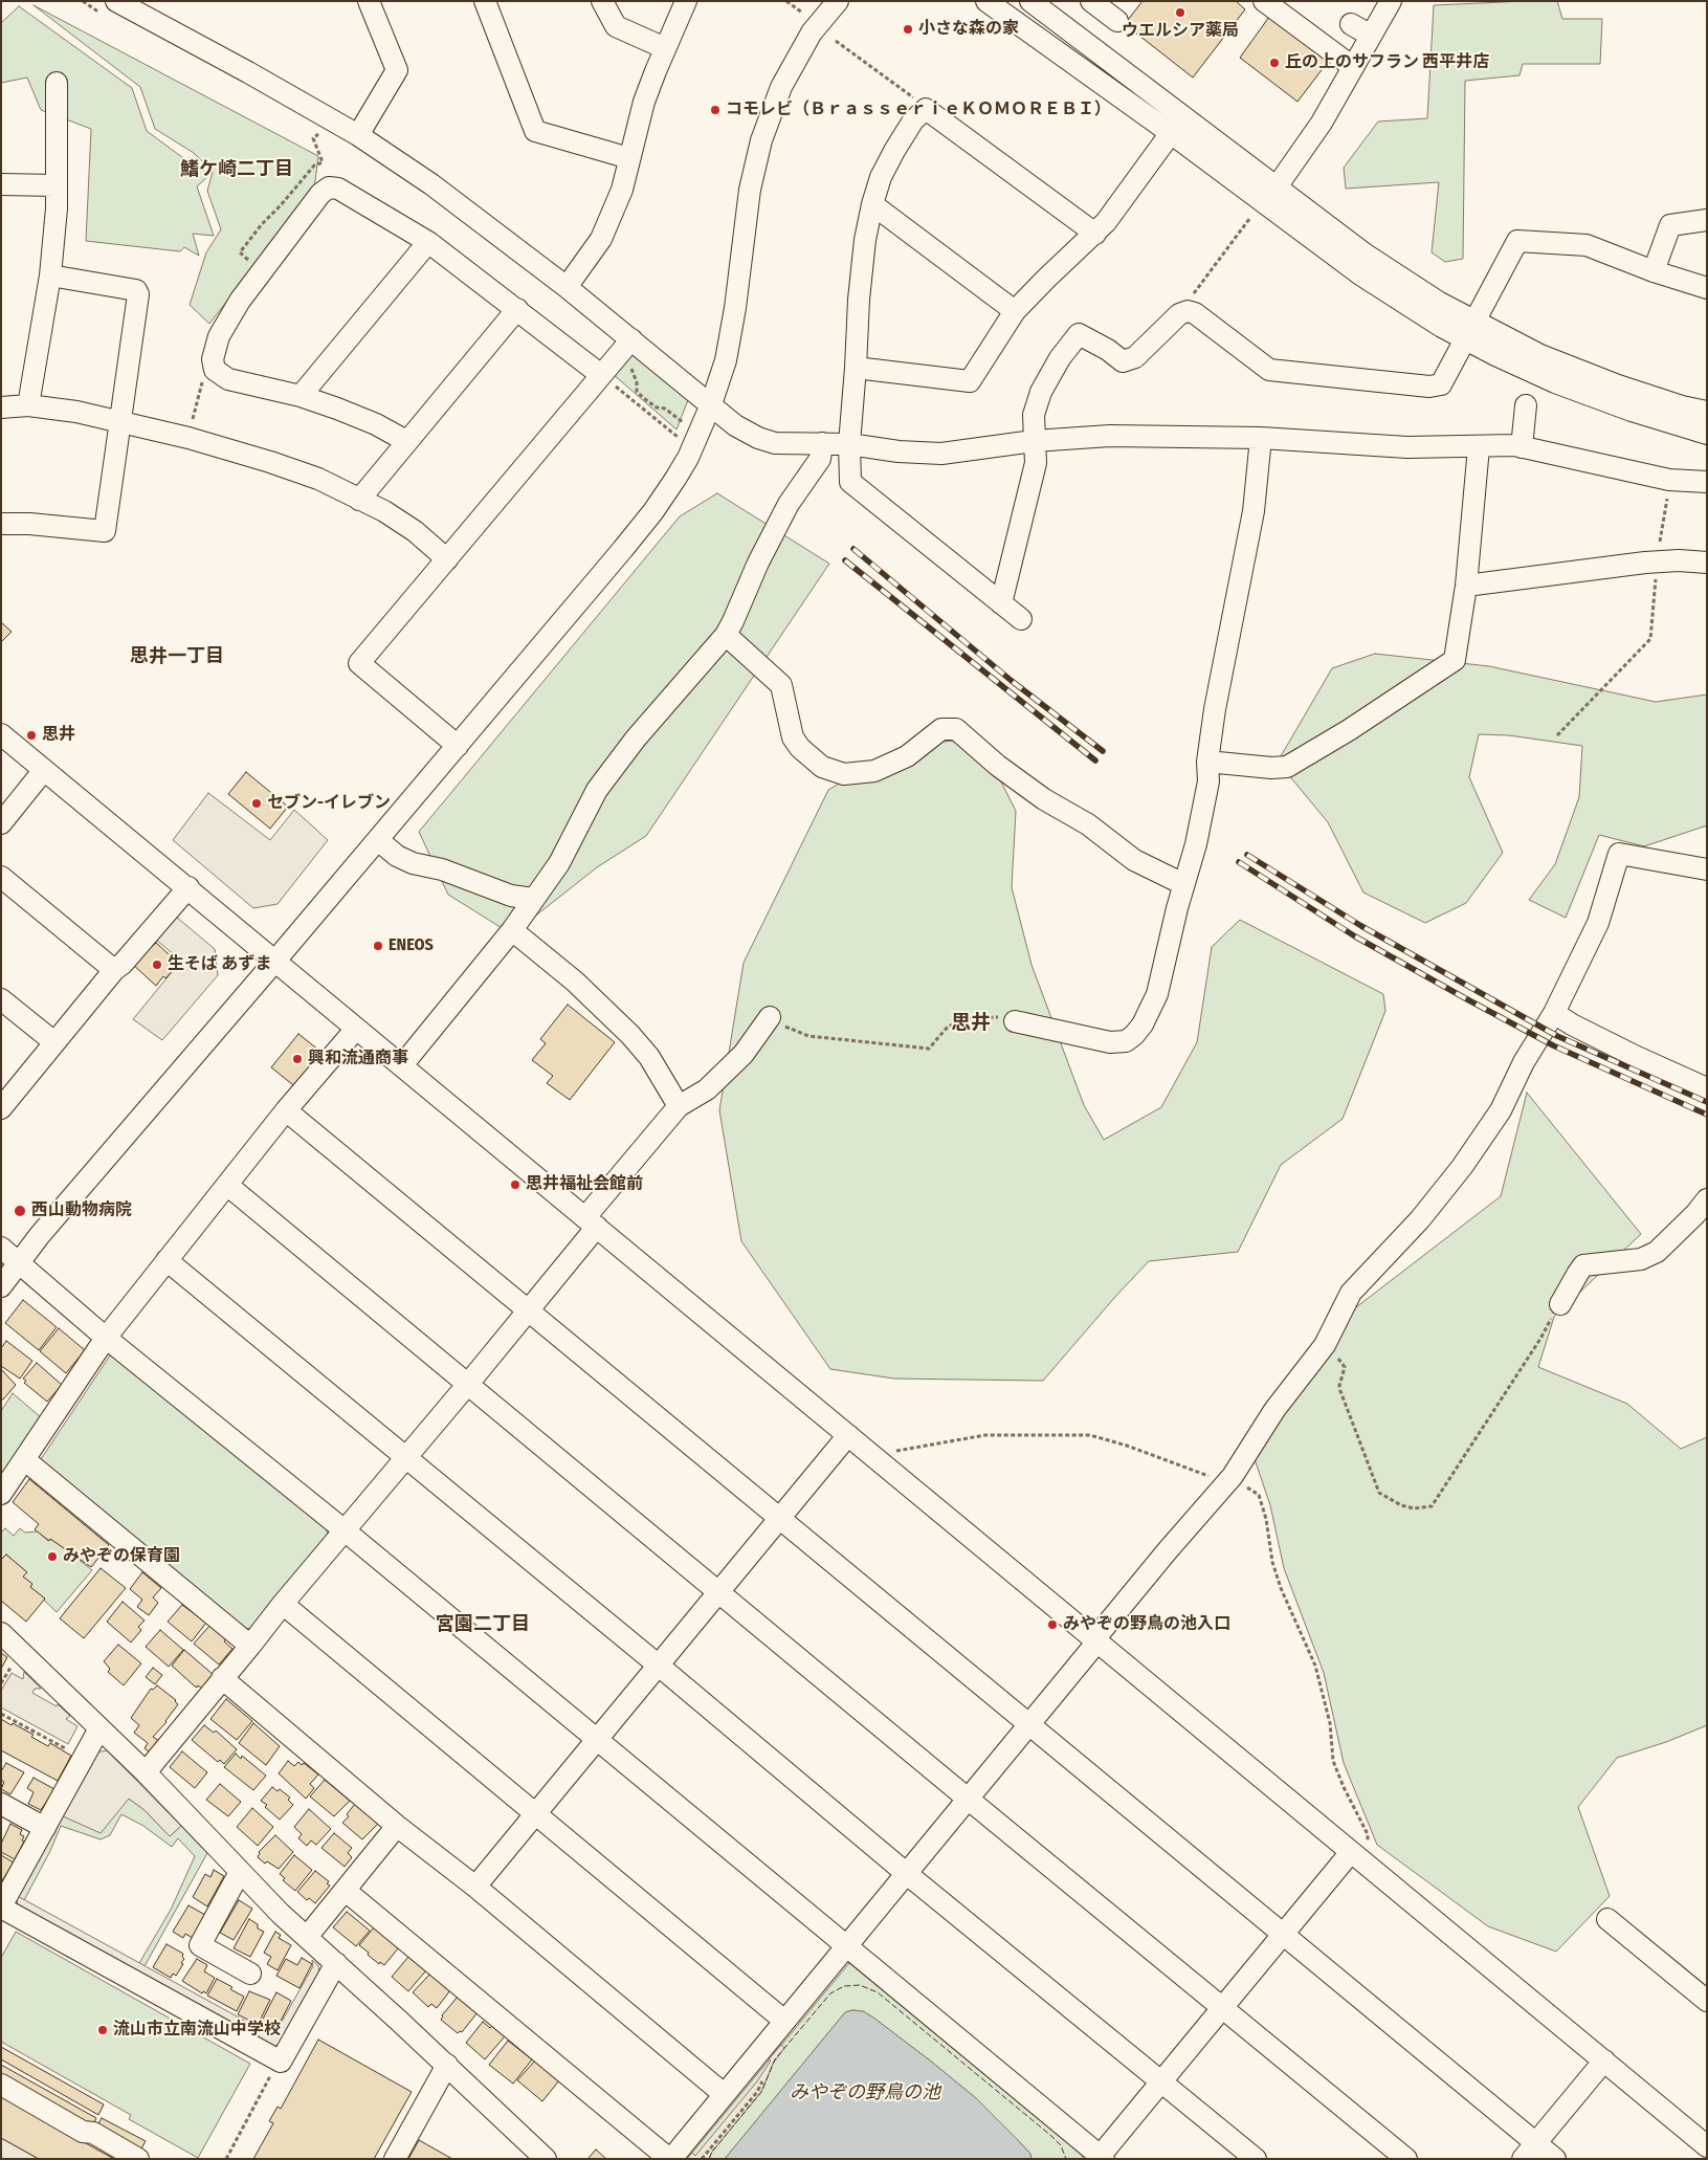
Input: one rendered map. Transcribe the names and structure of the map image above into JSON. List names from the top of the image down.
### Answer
{
  "districts": [
    "鰭ケ崎二丁目",
    "思井一丁目",
    "思井",
    "宮園二丁目"
  ],
  "water": ["みやぞの野鳥の池"],
  "places": [
    "ウエルシア薬局",
    "小さな森の家",
    "丘の上のサフラン 西平井店",
    "コモレビ（ＢｒａｓｓｅｒｉｅＫＯＭＯＲＥＢＩ）",
    "思井",
    "セブン-イレブン",
    "ENEOS",
    "生そば あずま",
    "興和流通商事",
    "思井福祉会館前",
    "西山動物病院",
    "みやぞの保育園",
    "みやぞの野鳥の池入口",
    "流山市立南流山中学校"
  ]
}
